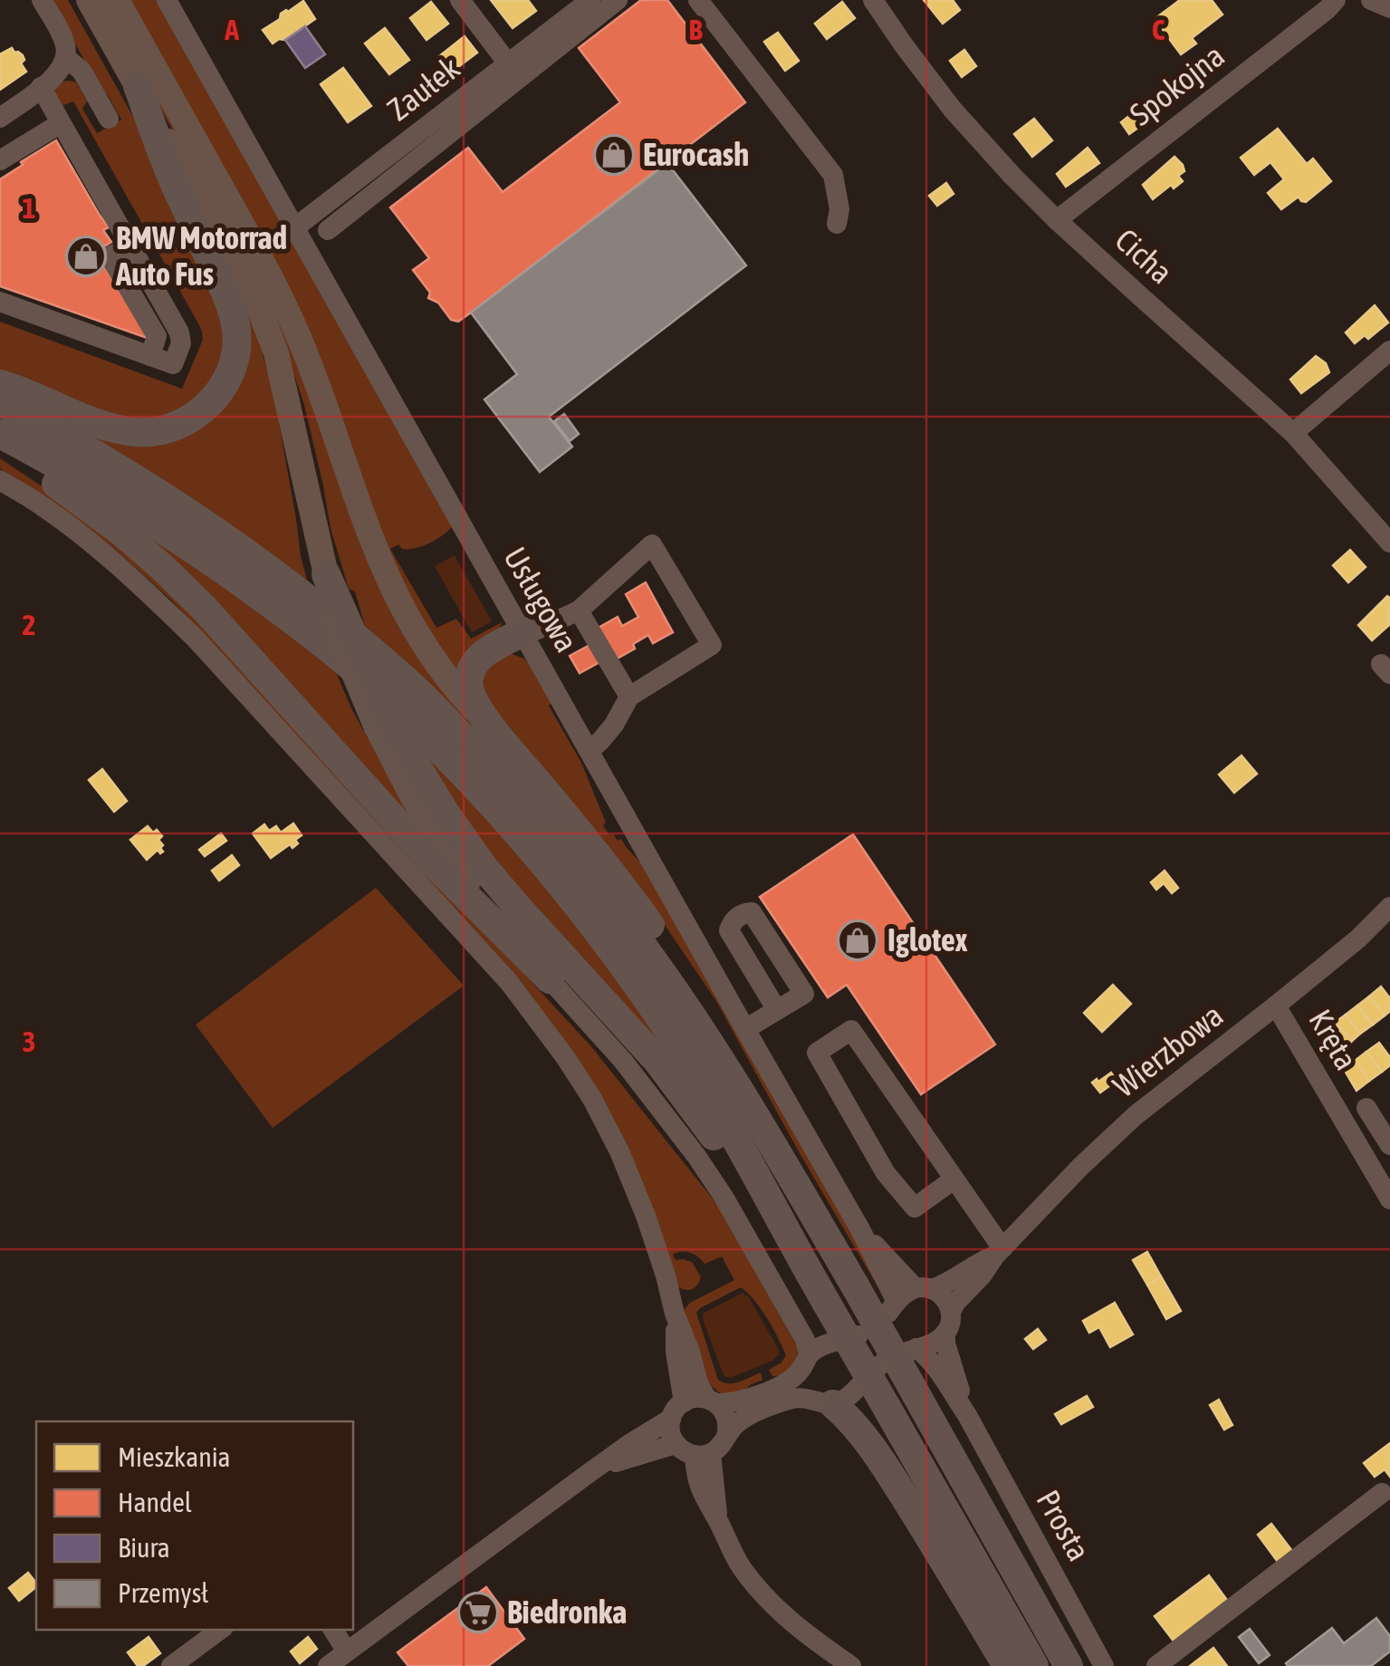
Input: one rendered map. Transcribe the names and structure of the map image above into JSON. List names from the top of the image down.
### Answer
{
  "streets": {
    "street": [
      "Spokojna",
      "Zaułek",
      "Cicha",
      "Usługowa",
      "Kręta",
      "Wierzbowa",
      "Prosta"
    ]
  },
  "crossings": [
    ["Spokojna", "Cicha"],
    ["Zaułek", "Usługowa"],
    ["Kręta", "Wierzbowa"],
    ["Wierzbowa", "Prosta"]
  ],
  "places": {
    "shop": ["Eurocash", "BMW Motorrad Auto Fus", "Iglotex"],
    "supermarket": ["Biedronka"]
  },
  "legend": [
    "Mieszkania",
    "Handel",
    "Biura",
    "Przemysł"
  ],
  "grid": {
    "columns": ["A", "B", "C"],
    "rows": ["1", "2", "3"]
  }
}
